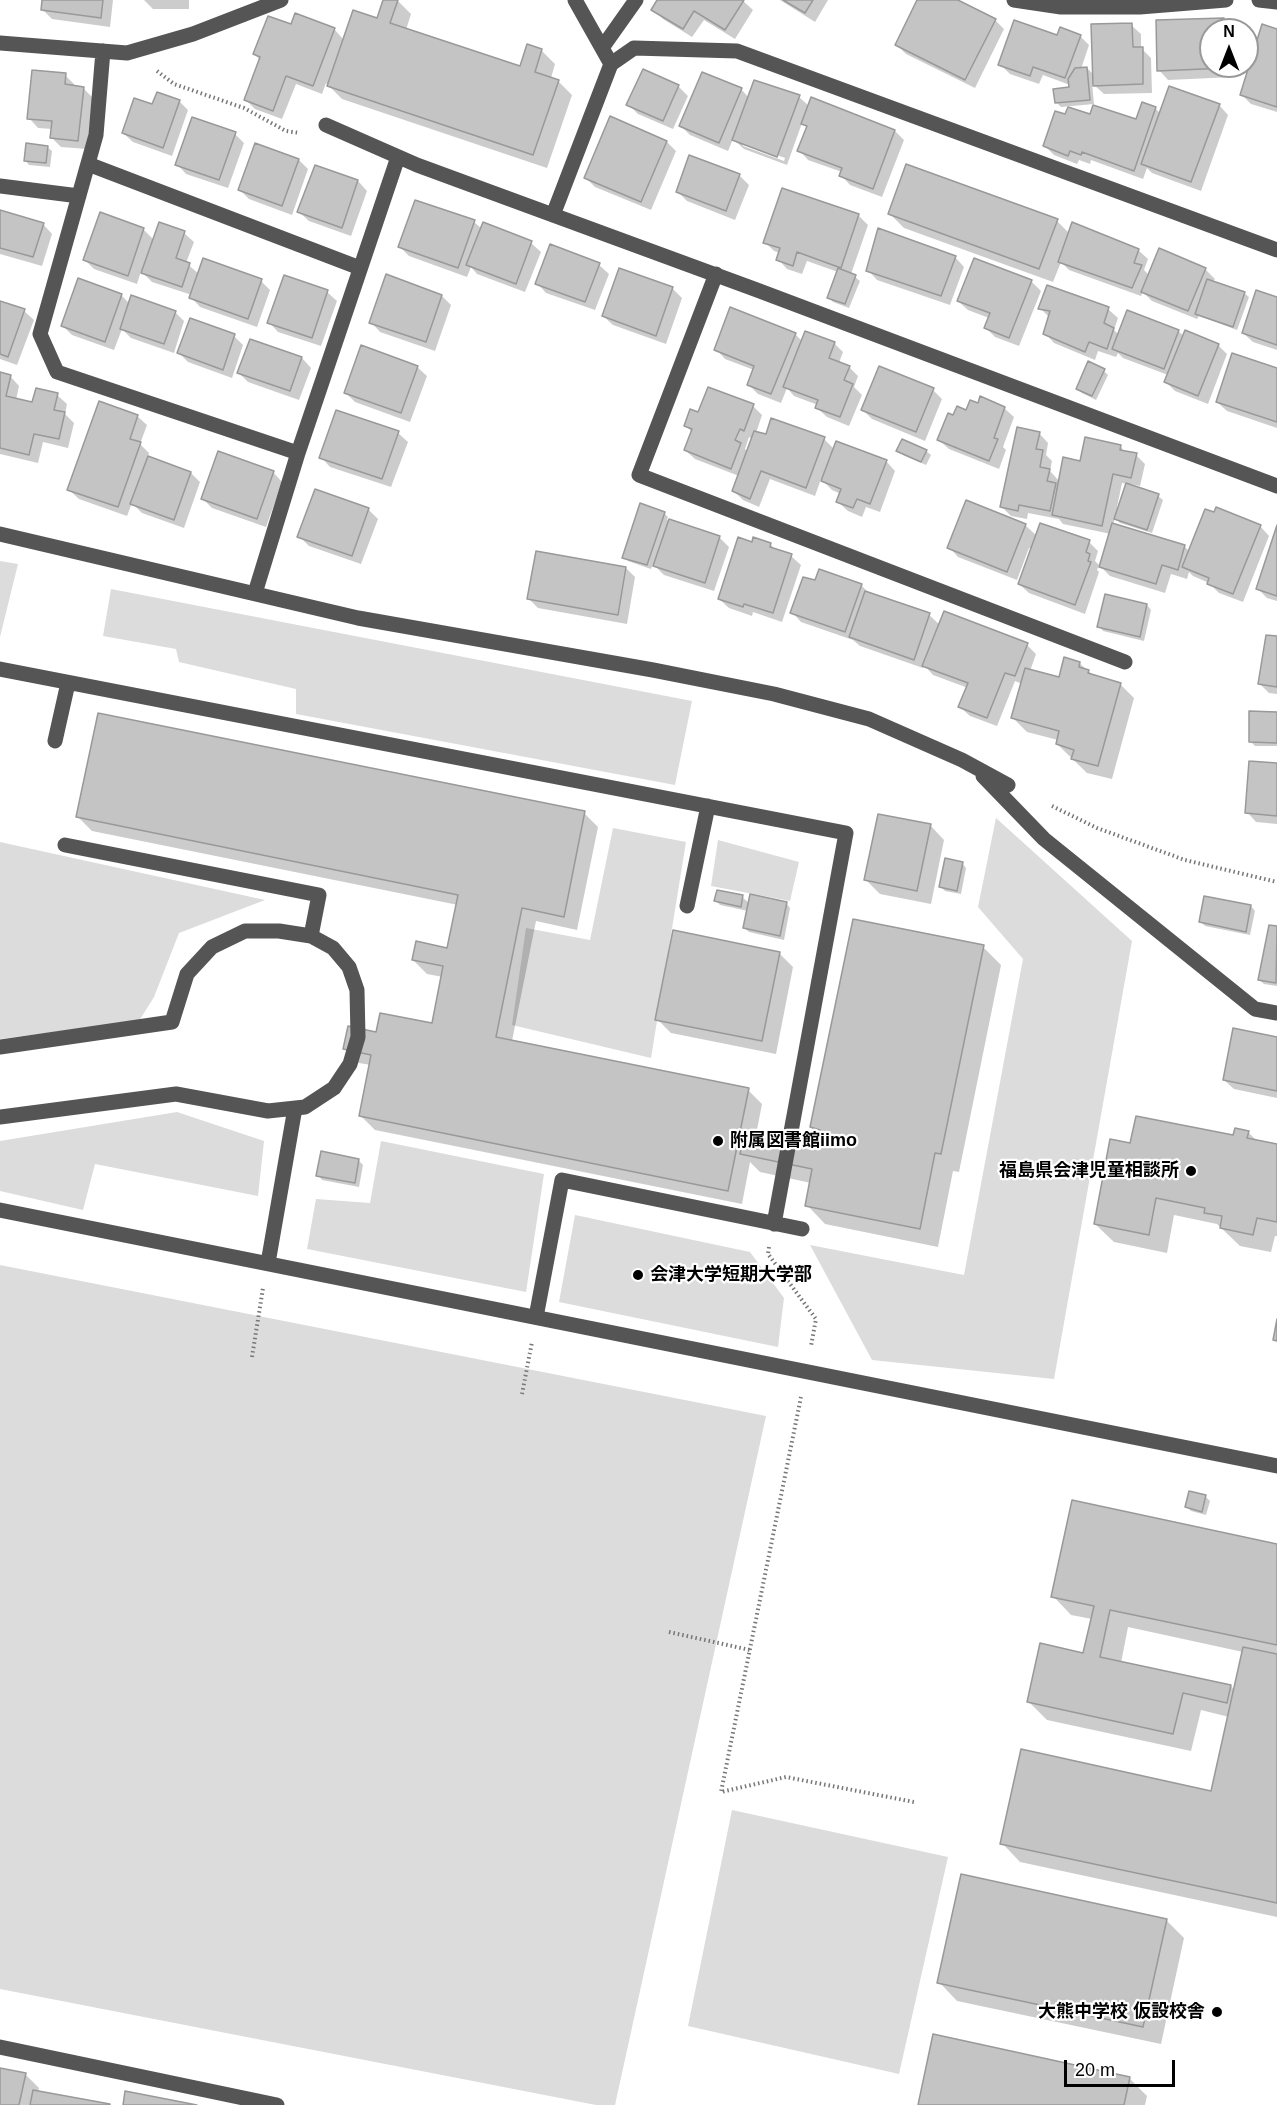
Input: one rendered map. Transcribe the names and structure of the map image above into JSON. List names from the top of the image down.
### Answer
{
  "places": [
    "附属図書館iimo",
    "福島県会津児童相談所",
    "会津大学短期大学部",
    "大熊中学校 仮設校舎"
  ],
  "scale_bar": "20 m",
  "north": "top"
}
